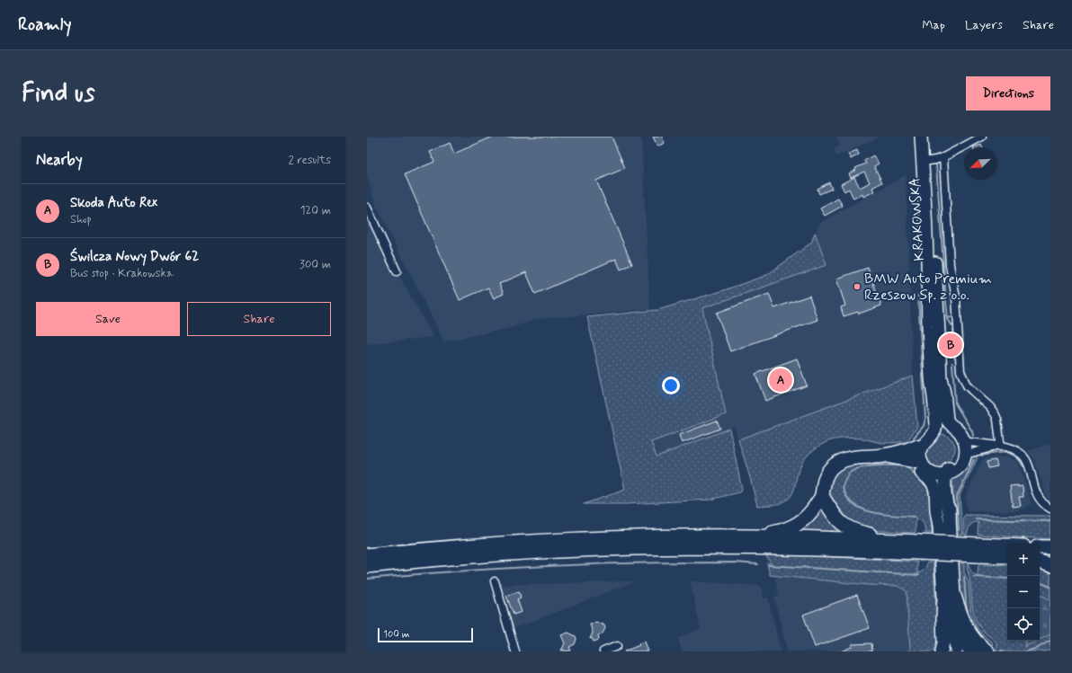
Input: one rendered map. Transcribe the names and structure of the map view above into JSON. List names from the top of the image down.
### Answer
{
  "streets": {
    "main road": ["KRAKOWSKA"]
  },
  "places": ["BMW Auto Premium Rzeszow Sp. z o.o."],
  "scale_bar": "100 m",
  "north": "bottom left",
  "page": {
    "header": "Roamly",
    "nav": ["Map", "Layers", "Share"],
    "buttons": [
      "Directions",
      ["Save", "Share"]
    ],
    "title": "Find us",
    "heading": ["Nearby", "2 results"],
    "list": [
      {
        "mark": "A",
        "name": "Skoda Auto Rex",
        "note": "Shop",
        "value": "120 m"
      },
      {
        "mark": "B",
        "name": "Świlcza Nowy Dwór 62",
        "note": "Bus stop · Krakowska",
        "value": "300 m"
      }
    ],
    "pins": ["B", "A"],
    "map_buttons": ["+", "−"],
    "scale": "100 m"
  }
}
